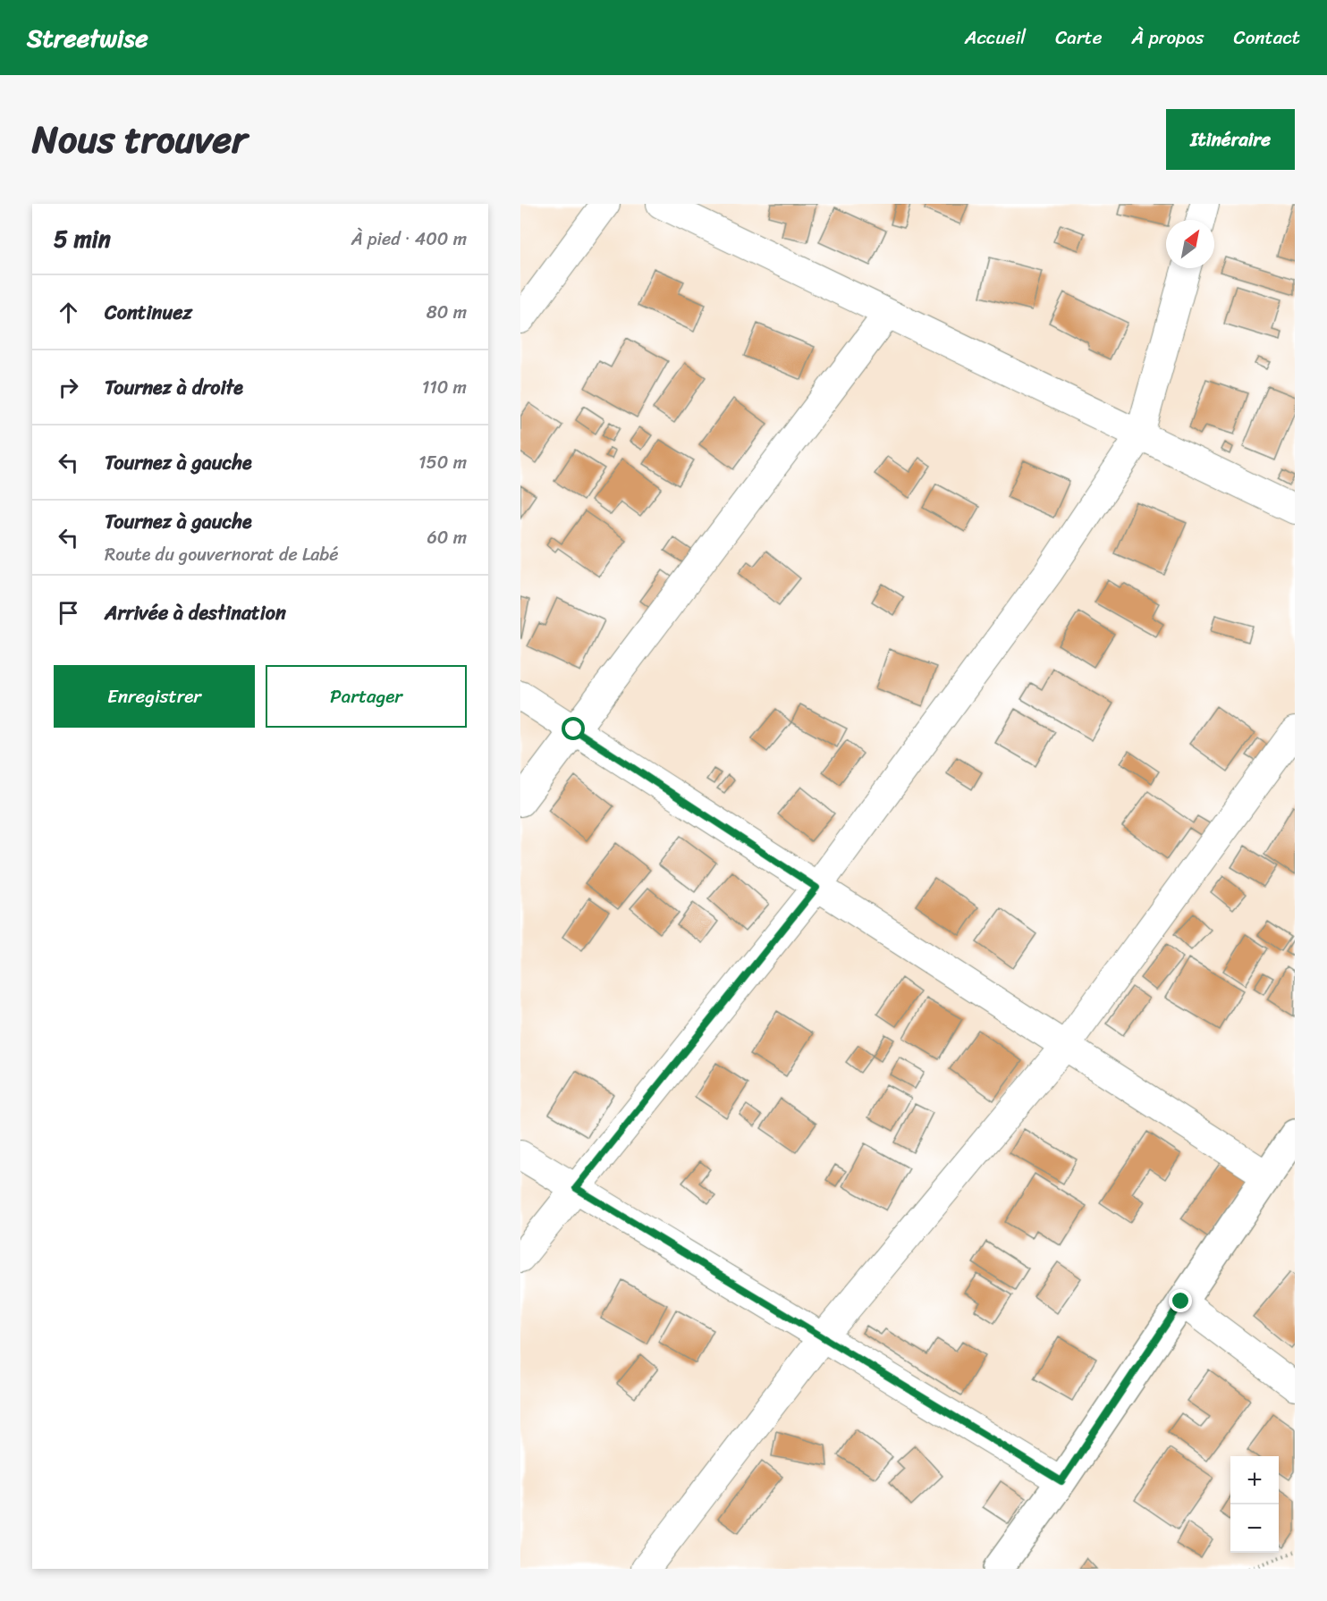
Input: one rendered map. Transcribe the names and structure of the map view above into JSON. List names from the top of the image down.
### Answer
{
  "north": "top right",
  "page": {
    "header": "Streetwise",
    "nav": [
      "Accueil",
      "Carte",
      "À propos",
      "Contact"
    ],
    "title": "Nous trouver",
    "buttons": [
      "Itinéraire",
      ["Enregistrer", "Partager"]
    ],
    "heading": ["5 min", "À pied · 400 m"],
    "list": [
      ["Continuez", "80 m"],
      ["Tournez à droite", "110 m"],
      ["Tournez à gauche", "150 m"],
      ["Tournez à gauche", "Route du gouvernorat de Labé", "60 m"],
      "Arrivée à destination"
    ],
    "map_buttons": ["+", "−"]
  }
}
